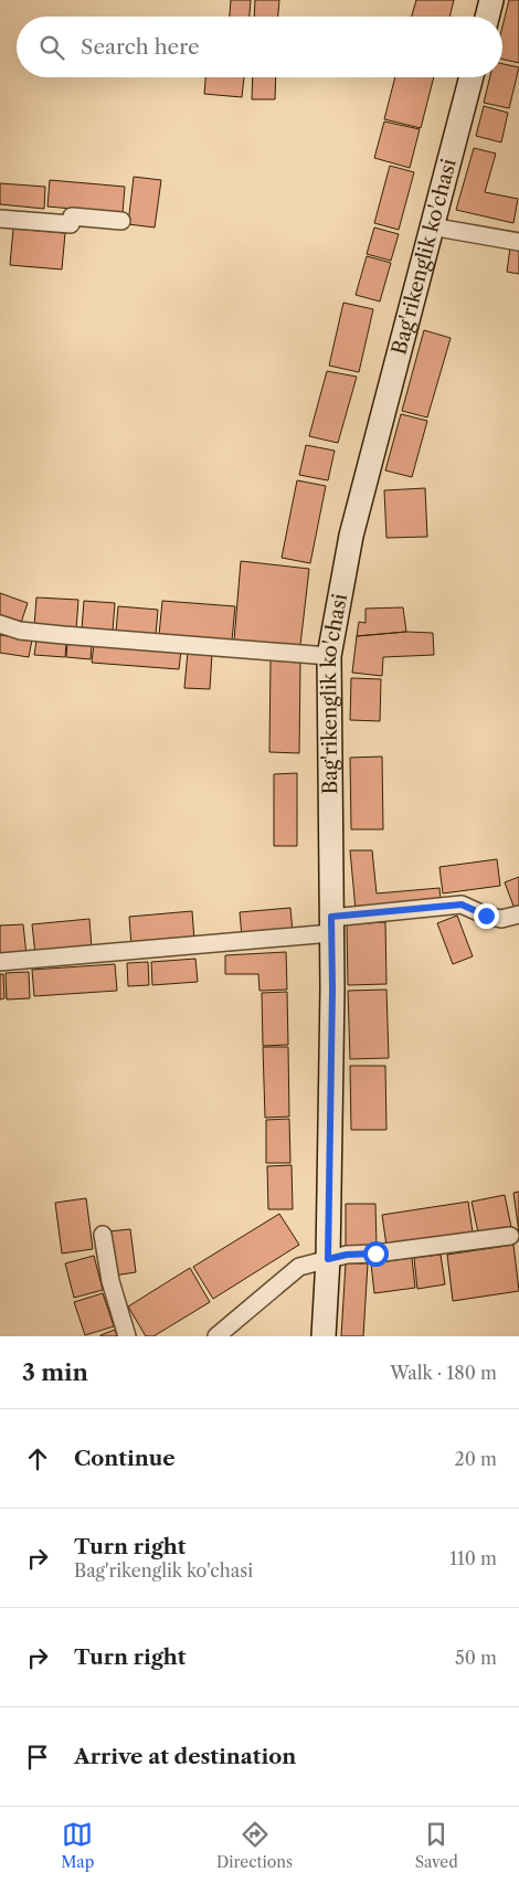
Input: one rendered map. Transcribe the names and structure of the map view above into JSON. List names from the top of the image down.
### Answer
{
  "streets": {
    "main road": ["Bag'rikenglik ko'chasi"]
  },
  "page": {
    "search": "Search here",
    "heading": ["3 min", "Walk · 180 m"],
    "list": [
      ["Continue", "20 m"],
      ["Turn right", "Bag'rikenglik ko'chasi", "110 m"],
      ["Turn right", "50 m"],
      "Arrive at destination"
    ],
    "nav": ["Map", "Directions", "Saved"]
  }
}
